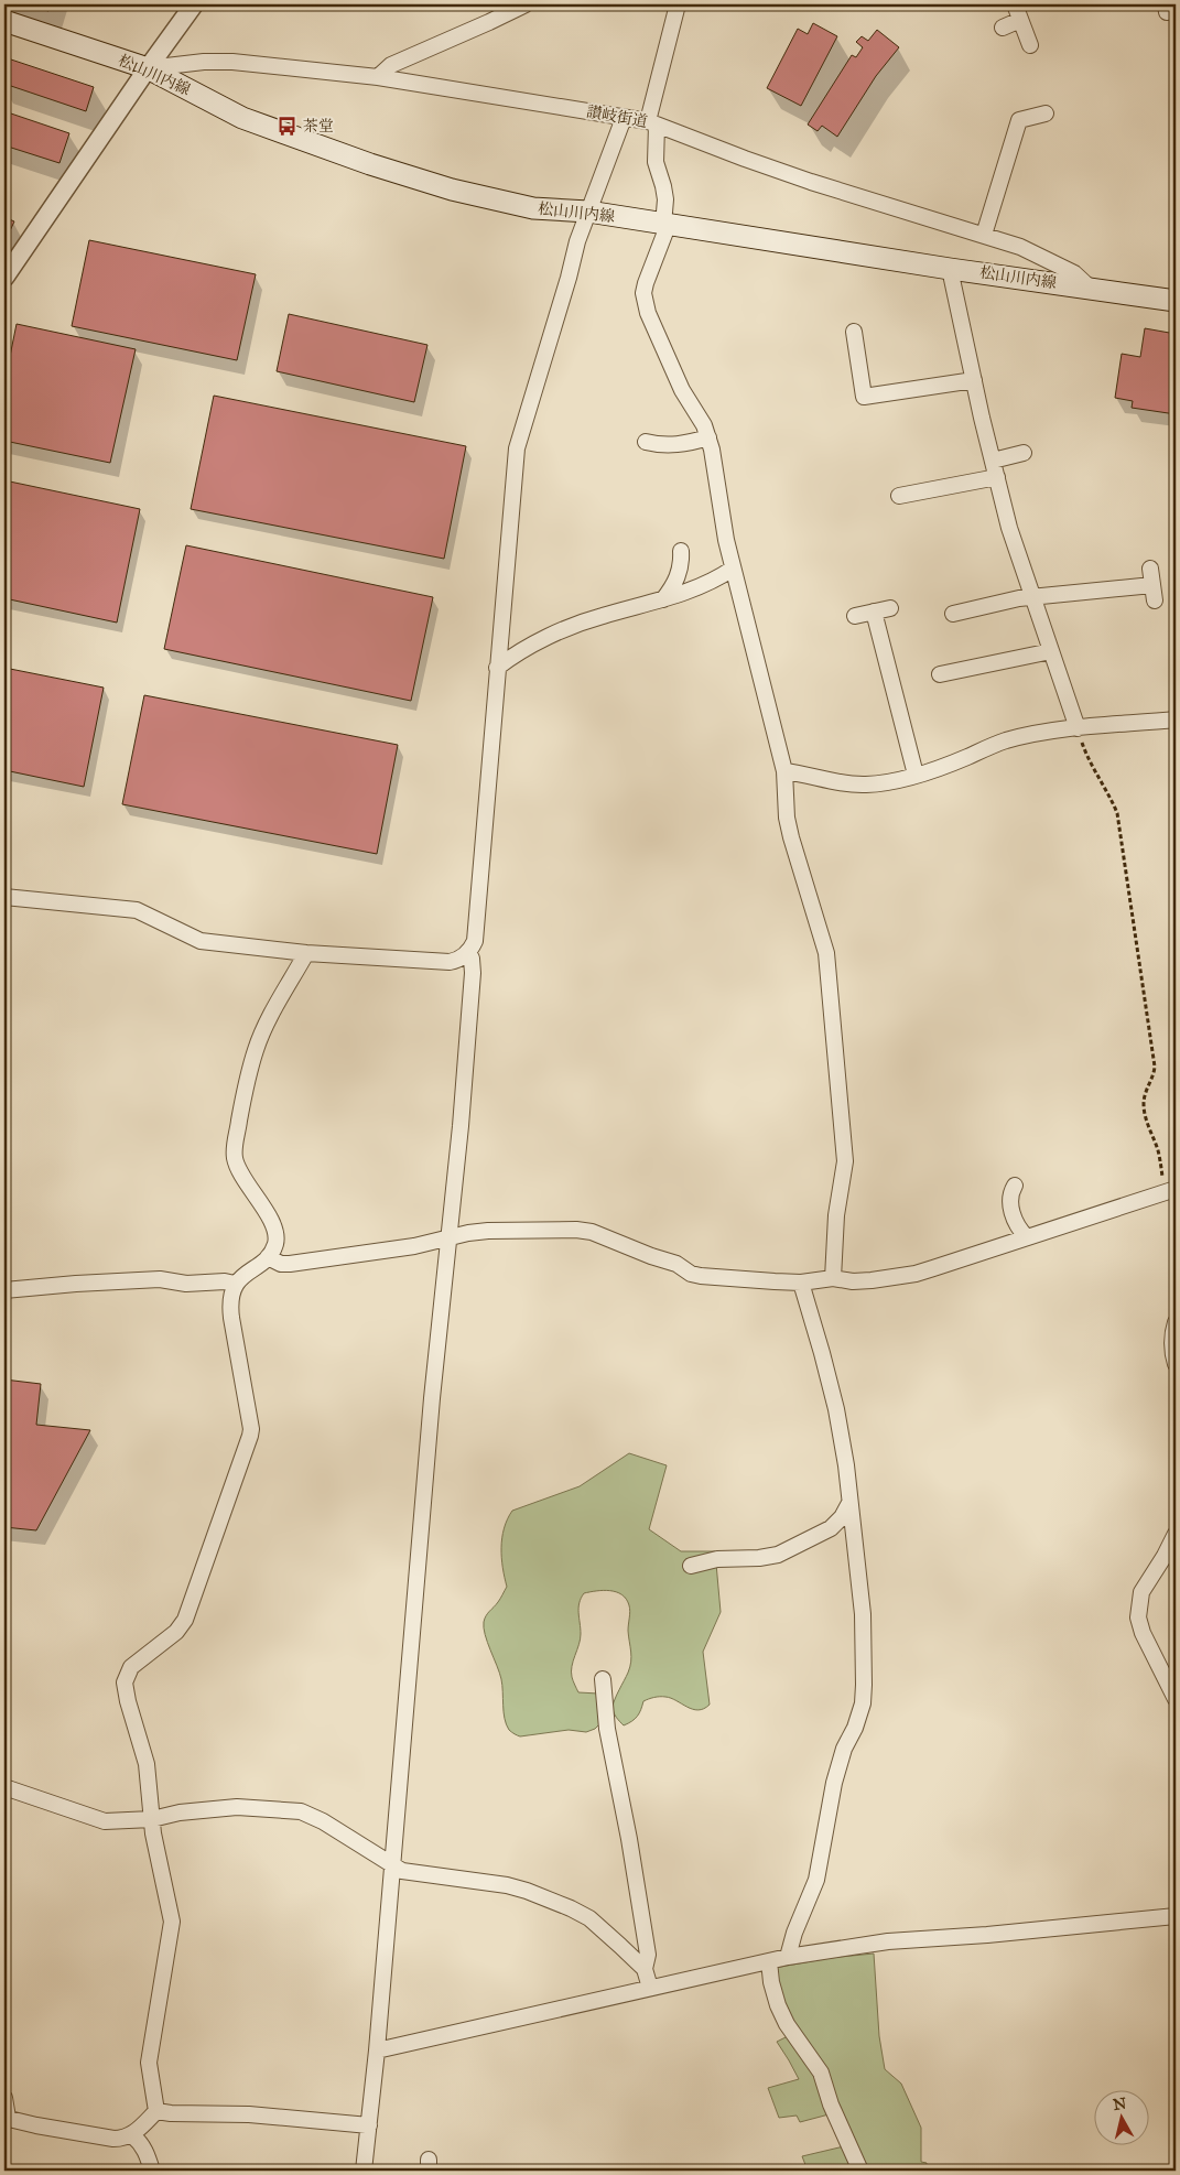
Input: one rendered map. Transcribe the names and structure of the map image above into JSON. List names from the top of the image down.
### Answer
{
  "streets": {
    "main road": ["松山川内線"],
    "street": ["讃岐街道"]
  },
  "crossings": [
    ["松山川内線", "讃岐街道"]
  ],
  "places": {
    "bus stop": ["茶堂"]
  },
  "north": "top"
}
